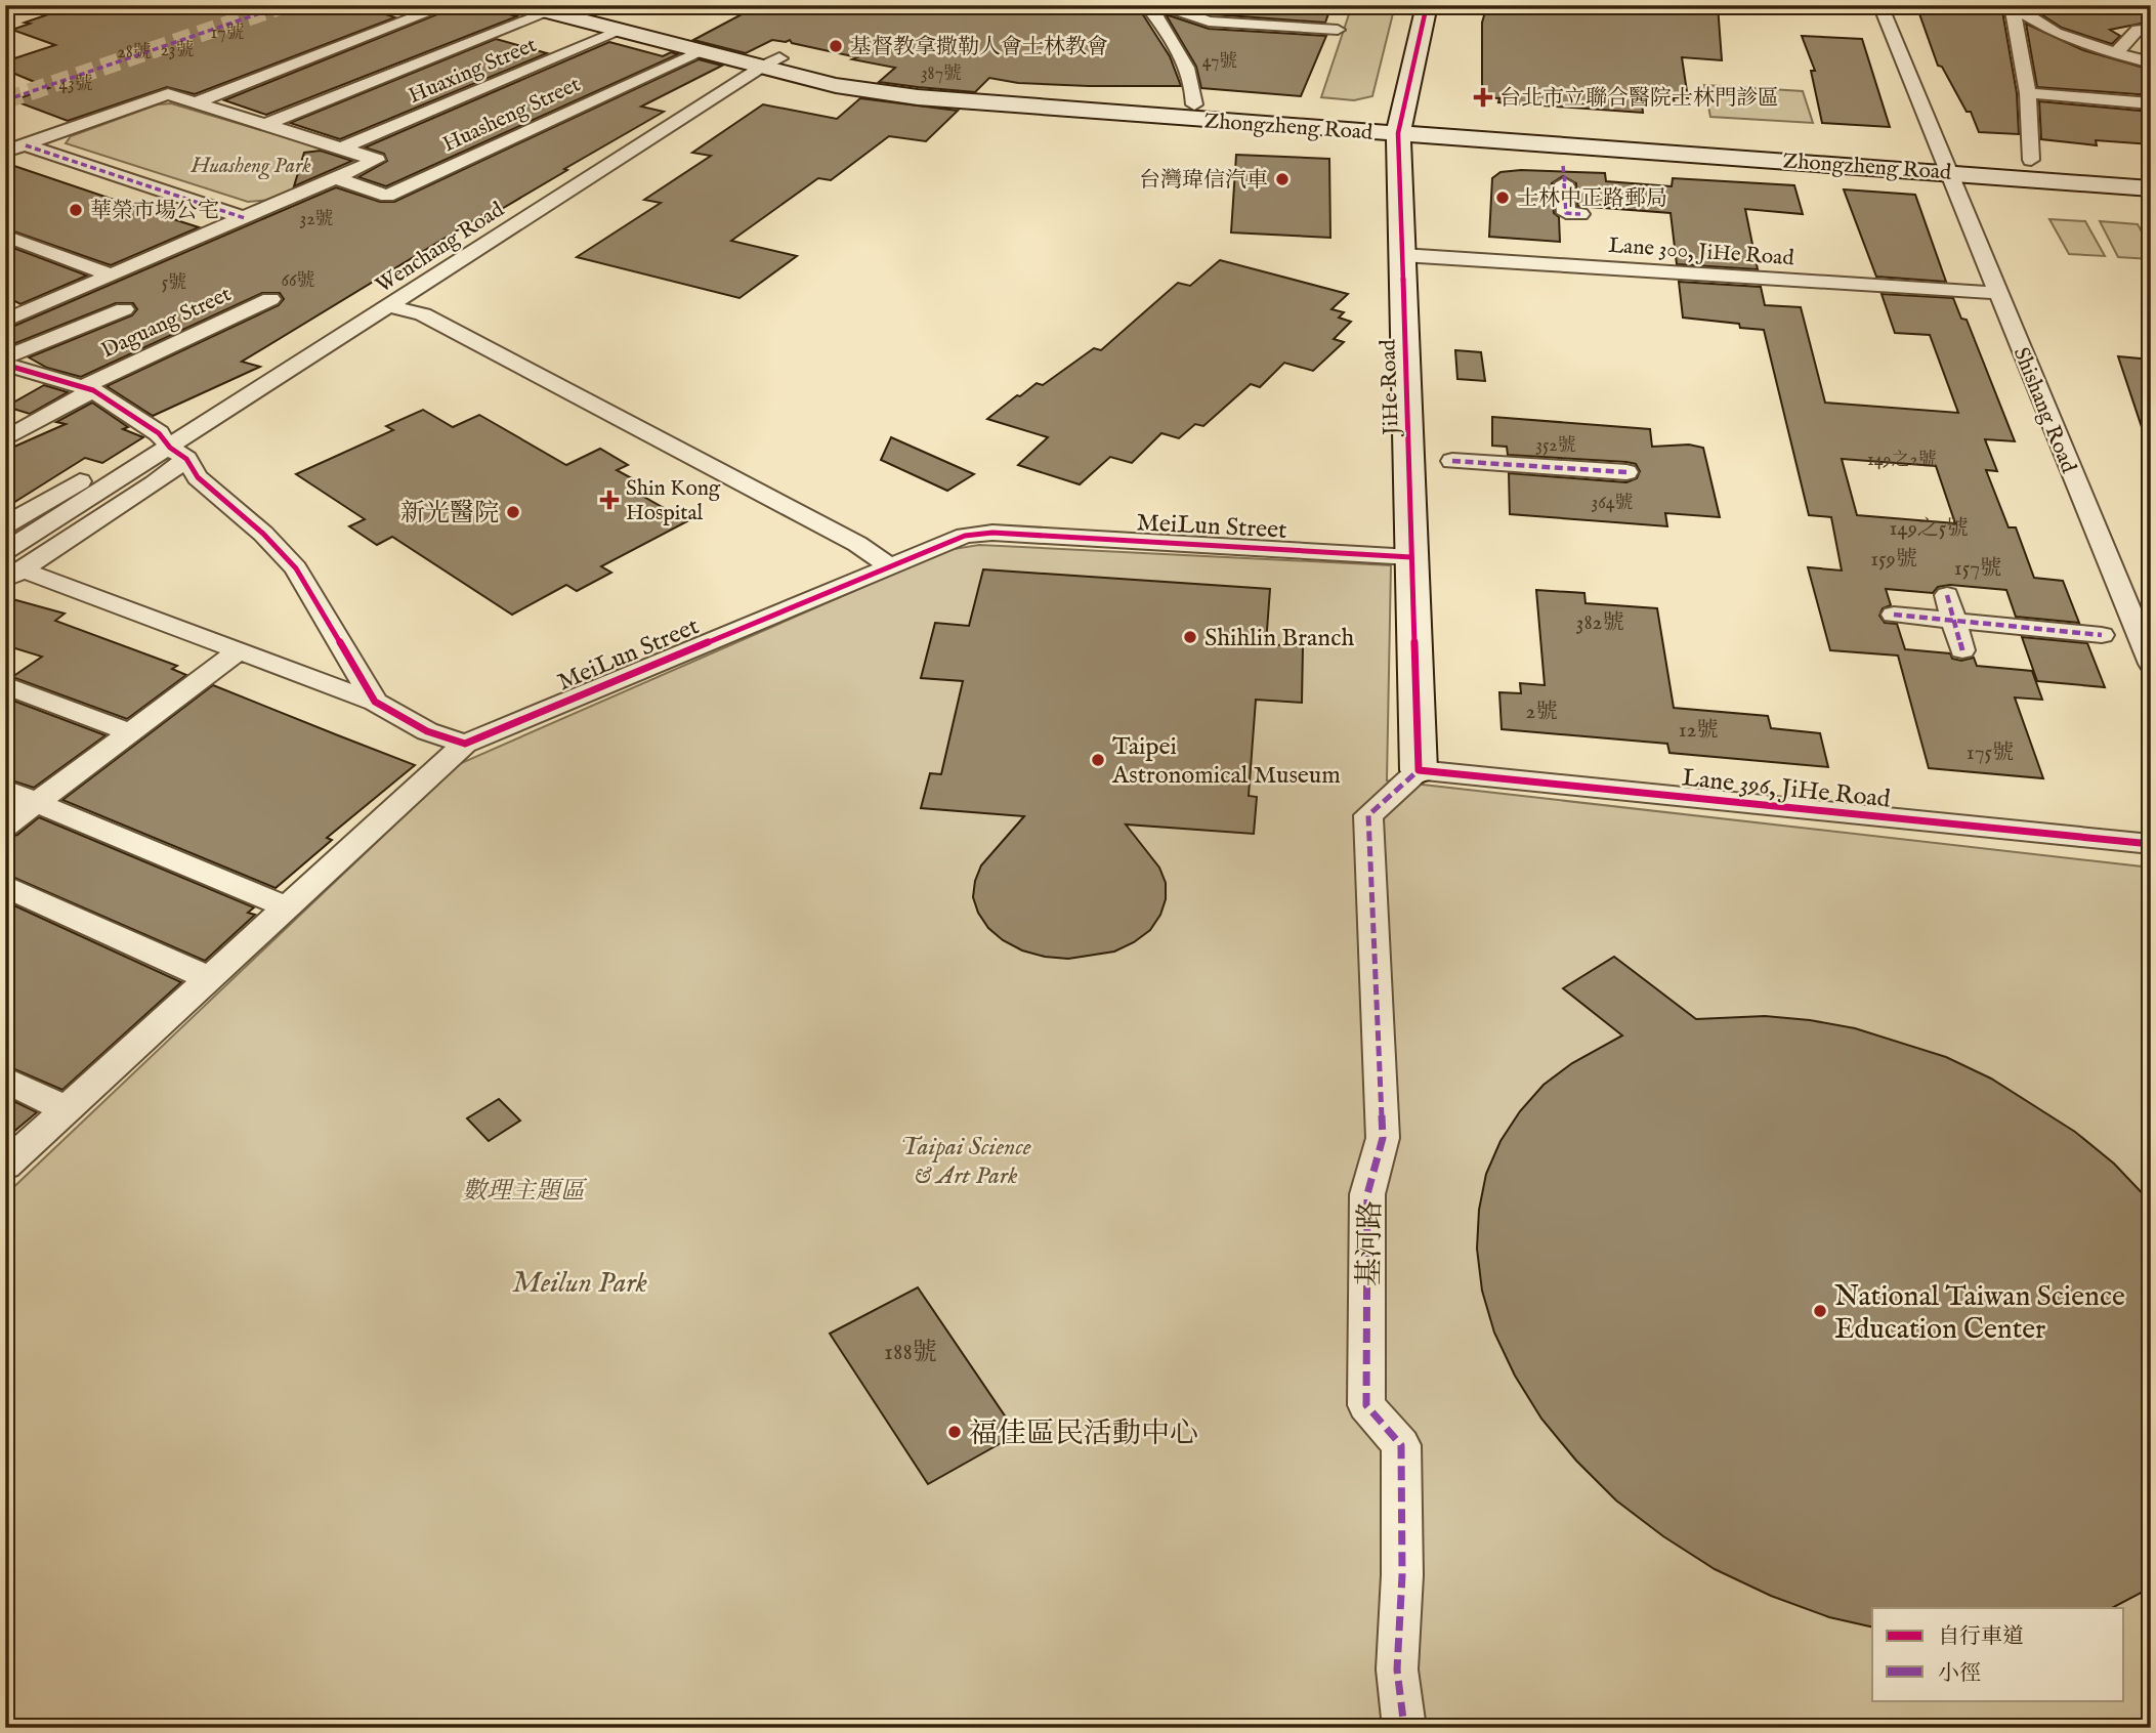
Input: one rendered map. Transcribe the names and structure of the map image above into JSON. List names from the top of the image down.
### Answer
{
  "streets": {
    "main road": ["Zhongzheng Road", "JiHe Road"],
    "street": [
      "Huaxing Street",
      "Huasheng Street",
      "Wenchang Road",
      "Lane 300, JiHe Road",
      "Daguang Street",
      "Shishang Road",
      "MeiLun Street",
      "Lane 396, JiHe Road",
      "基河路"
    ]
  },
  "crossings": [
    ["Huaxing Street", "Zhongzheng Road"],
    ["Huasheng Street", "Zhongzheng Road"],
    ["Zhongzheng Road", "Wenchang Road"],
    ["Zhongzheng Road", "JiHe Road"],
    ["Zhongzheng Road", "Shishang Road"],
    ["Lane 300, JiHe Road", "JiHe Road"],
    ["Lane 300, JiHe Road", "Shishang Road"],
    ["JiHe Road", "MeiLun Street"],
    ["JiHe Road", "Lane 396, JiHe Road"],
    ["JiHe Road", "基河路"],
    ["Lane 396, JiHe Road", "基河路"]
  ],
  "parks": [
    "Huasheng Park",
    "Taipai Science & Art Park",
    "數理主題區",
    "Meilun Park"
  ],
  "places": {
    "other": [
      "基督教拿撒勒人會士林教會",
      "台灣瑋信汽車",
      "士林中正路郵局",
      "華榮市場公宅",
      "新光醫院",
      "Shihlin Branch",
      "Taipei Astronomical Museum",
      "National Taiwan Science Education Center",
      "福佳區民活動中心"
    ],
    "health": ["台北市立聯合醫院士林門診區", "Shin Kong Hospital"]
  },
  "house_numbers": [
    "17號",
    "23號",
    "28號",
    "47號",
    "387號",
    "43號",
    "32號",
    "66號",
    "5號",
    "352號",
    "149之2號",
    "364號",
    "149之5號",
    "159號",
    "157號",
    "382號",
    "2號",
    "12號",
    "175號",
    "188號"
  ],
  "legend": ["自行車道", "小徑"]
}
